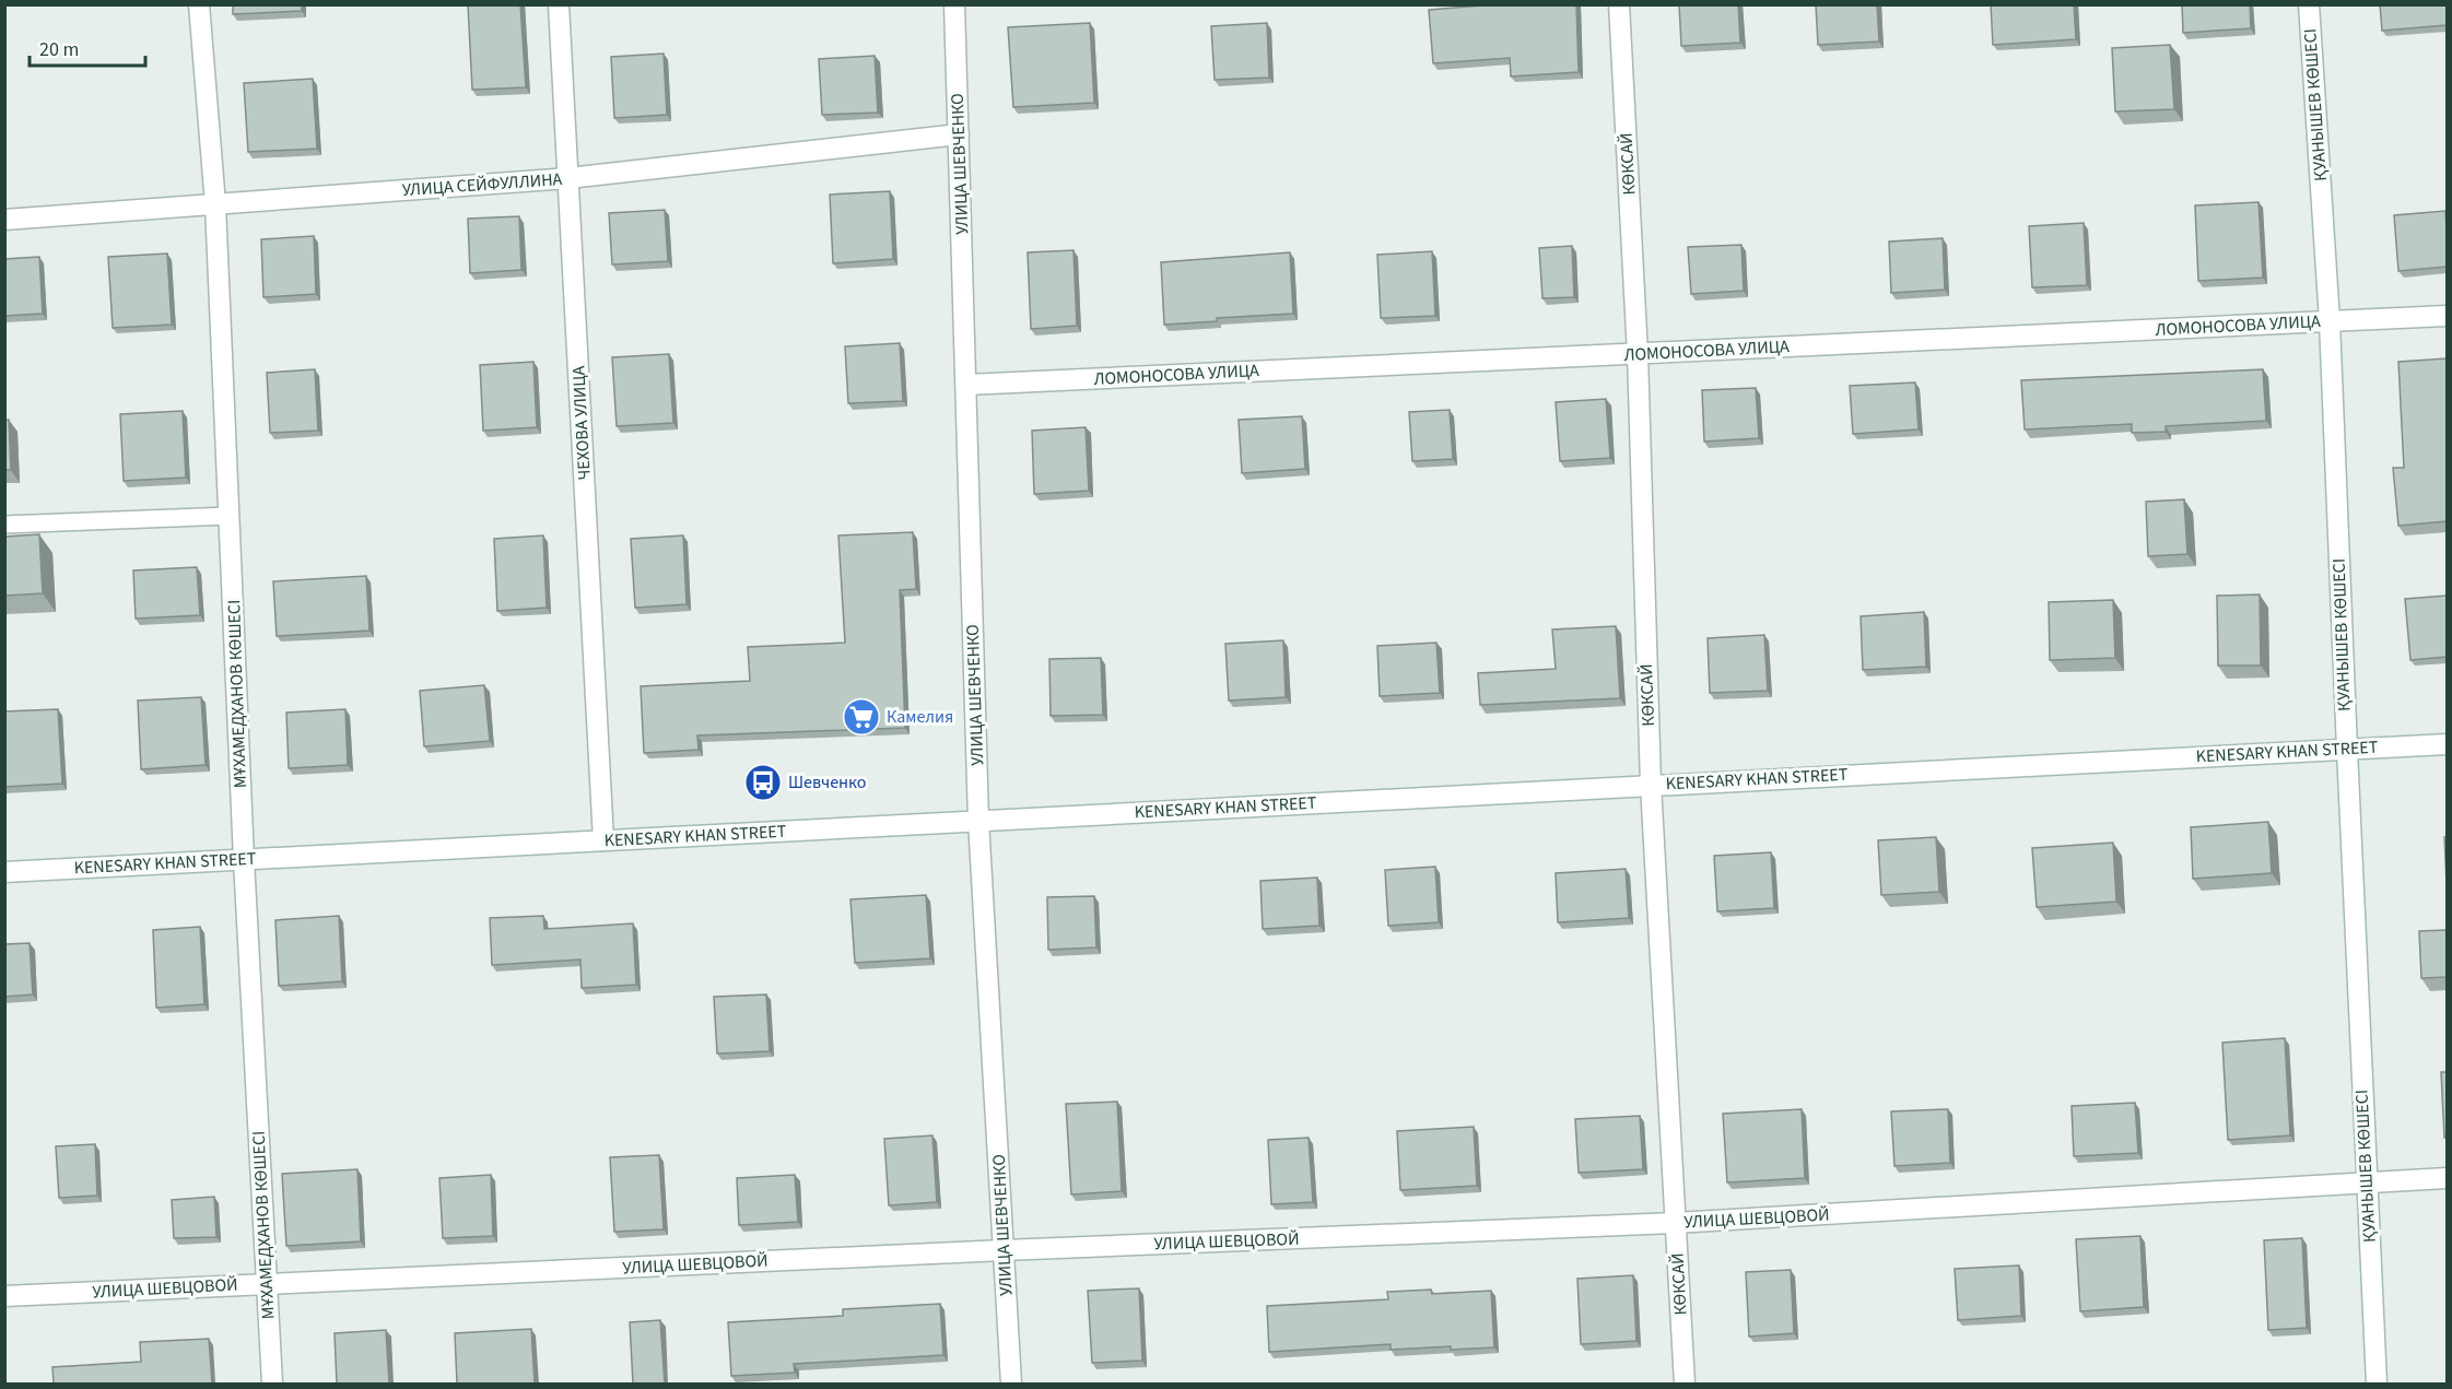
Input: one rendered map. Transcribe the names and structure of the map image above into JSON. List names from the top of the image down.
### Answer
{
  "streets": {
    "street": [
      "ҚУАНЫШЕВ КӨШЕСІ",
      "УЛИЦА ШЕВЧЕНКО",
      "КӨКСАЙ",
      "УЛИЦА СЕЙФУЛЛИНА",
      "ЛОМОНОСОВА УЛИЦА",
      "ЧЕХОВА УЛИЦА",
      "МҰХАМЕДХАНОВ КӨШЕСІ",
      "KENESARY KHAN STREET",
      "УЛИЦА ШЕВЦОВОЙ"
    ]
  },
  "crossings": [
    ["ҚУАНЫШЕВ КӨШЕСІ", "ЛОМОНОСОВА УЛИЦА"],
    ["ҚУАНЫШЕВ КӨШЕСІ", "KENESARY KHAN STREET"],
    ["ҚУАНЫШЕВ КӨШЕСІ", "УЛИЦА ШЕВЦОВОЙ"],
    ["УЛИЦА ШЕВЧЕНКО", "УЛИЦА СЕЙФУЛЛИНА"],
    ["УЛИЦА ШЕВЧЕНКО", "ЛОМОНОСОВА УЛИЦА"],
    ["УЛИЦА ШЕВЧЕНКО", "KENESARY KHAN STREET"],
    ["УЛИЦА ШЕВЧЕНКО", "УЛИЦА ШЕВЦОВОЙ"],
    ["КӨКСАЙ", "ЛОМОНОСОВА УЛИЦА"],
    ["КӨКСАЙ", "KENESARY KHAN STREET"],
    ["КӨКСАЙ", "УЛИЦА ШЕВЦОВОЙ"],
    ["УЛИЦА СЕЙФУЛЛИНА", "ЧЕХОВА УЛИЦА"],
    ["УЛИЦА СЕЙФУЛЛИНА", "МҰХАМЕДХАНОВ КӨШЕСІ"],
    ["ЧЕХОВА УЛИЦА", "KENESARY KHAN STREET"],
    ["МҰХАМЕДХАНОВ КӨШЕСІ", "KENESARY KHAN STREET"],
    ["МҰХАМЕДХАНОВ КӨШЕСІ", "УЛИЦА ШЕВЦОВОЙ"]
  ],
  "places": {
    "supermarket": ["Камелия"],
    "bus stop": ["Шевченко"]
  },
  "scale_bar": "20 m"
}
